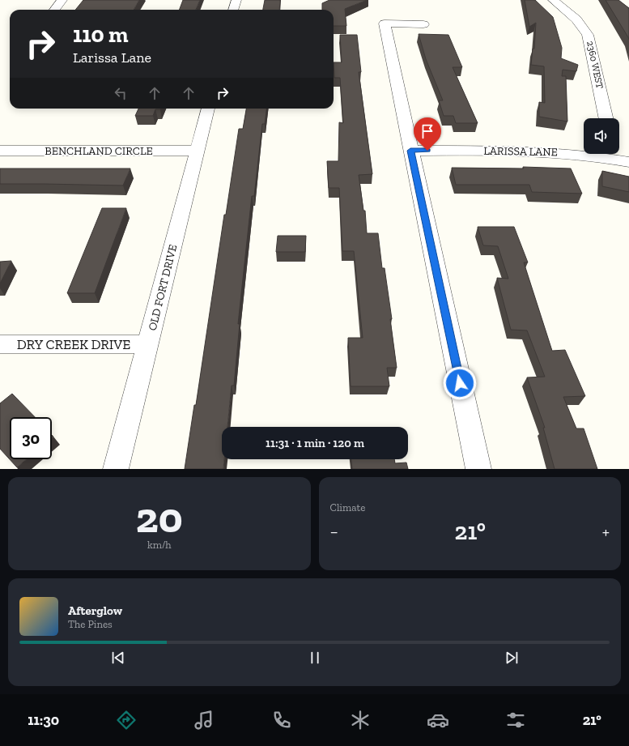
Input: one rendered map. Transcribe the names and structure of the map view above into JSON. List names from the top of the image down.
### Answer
{
  "streets": {
    "street": [
      "2360 WEST",
      "BENCHLAND CIRCLE",
      "LARISSA LANE",
      "OLD FORT DRIVE",
      "DRY CREEK DRIVE"
    ]
  },
  "crossings": [
    ["BENCHLAND CIRCLE", "OLD FORT DRIVE"],
    ["OLD FORT DRIVE", "DRY CREEK DRIVE"]
  ],
  "page": {
    "turn": ["110 m", "Larissa Lane"],
    "limit": "30",
    "trip": "11:31 · 1 min · 120 m",
    "tile": [
      ["20", "km/h"],
      "Climate"
    ],
    "heat": ["−", "21°", "+"],
    "song": ["Afterglow", "The Pines"],
    "tabs": ["11:30", "21°"]
  }
}
